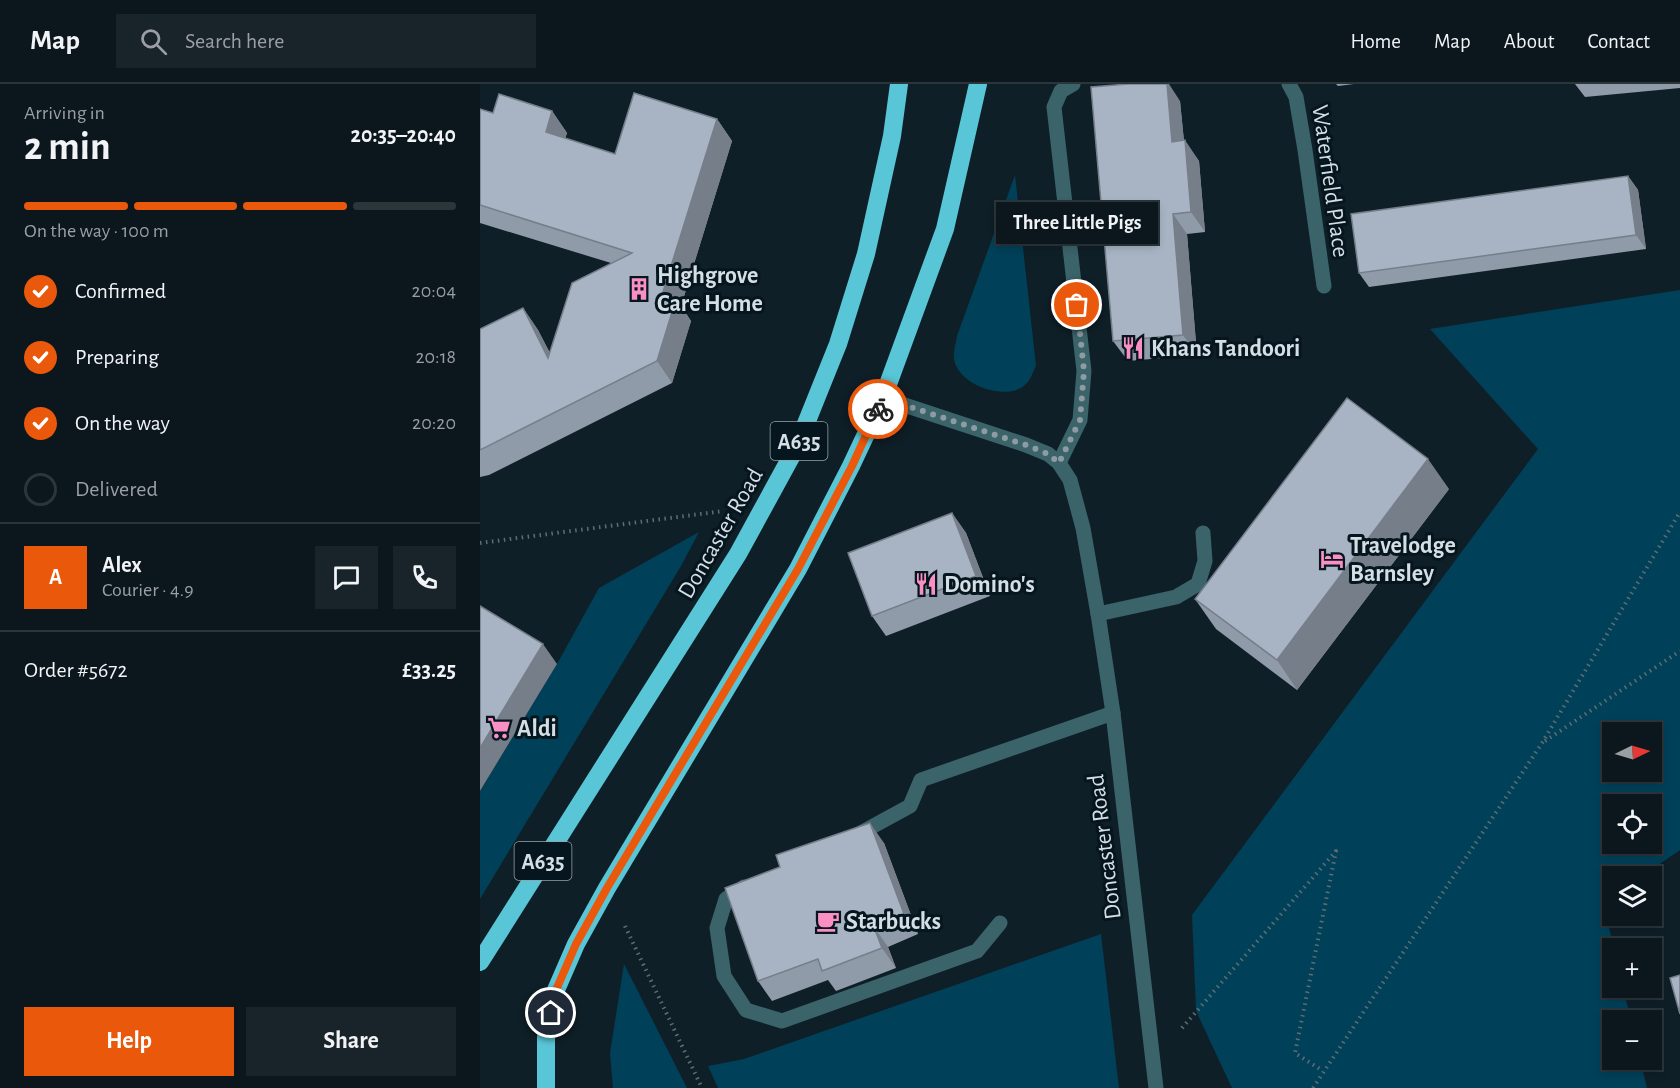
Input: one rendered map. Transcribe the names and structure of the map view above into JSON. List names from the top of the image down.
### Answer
{
  "streets": {
    "highway": ["A635", "Doncaster Road"],
    "street": ["Waterfield Place"]
  },
  "places": {
    "building": ["Highgrove Care Home"],
    "other": ["Three Little Pigs"],
    "restaurant": ["Khans Tandoori", "Domino's"],
    "hotel": ["Travelodge Barnsley"],
    "supermarket": ["Aldi"],
    "cafe": ["Starbucks"]
  },
  "north": "right",
  "page": {
    "header": "Map",
    "search": "Search here",
    "nav": [
      "Home",
      "Map",
      "About",
      "Contact"
    ],
    "heading": ["2 min", "Arriving in", "20:35–20:40"],
    "panel": [
      "Alex",
      "Courier · 4.9",
      "Order #5672",
      "£33.25"
    ],
    "bar": "On the way · 100 m",
    "bubble": "Three Little Pigs",
    "list": [
      ["Confirmed", "20:04"],
      ["Preparing", "20:18"],
      ["On the way", "20:20"],
      "Delivered"
    ],
    "round": "A",
    "map_buttons": ["+", "−"],
    "buttons": ["Help", "Share"]
  }
}
